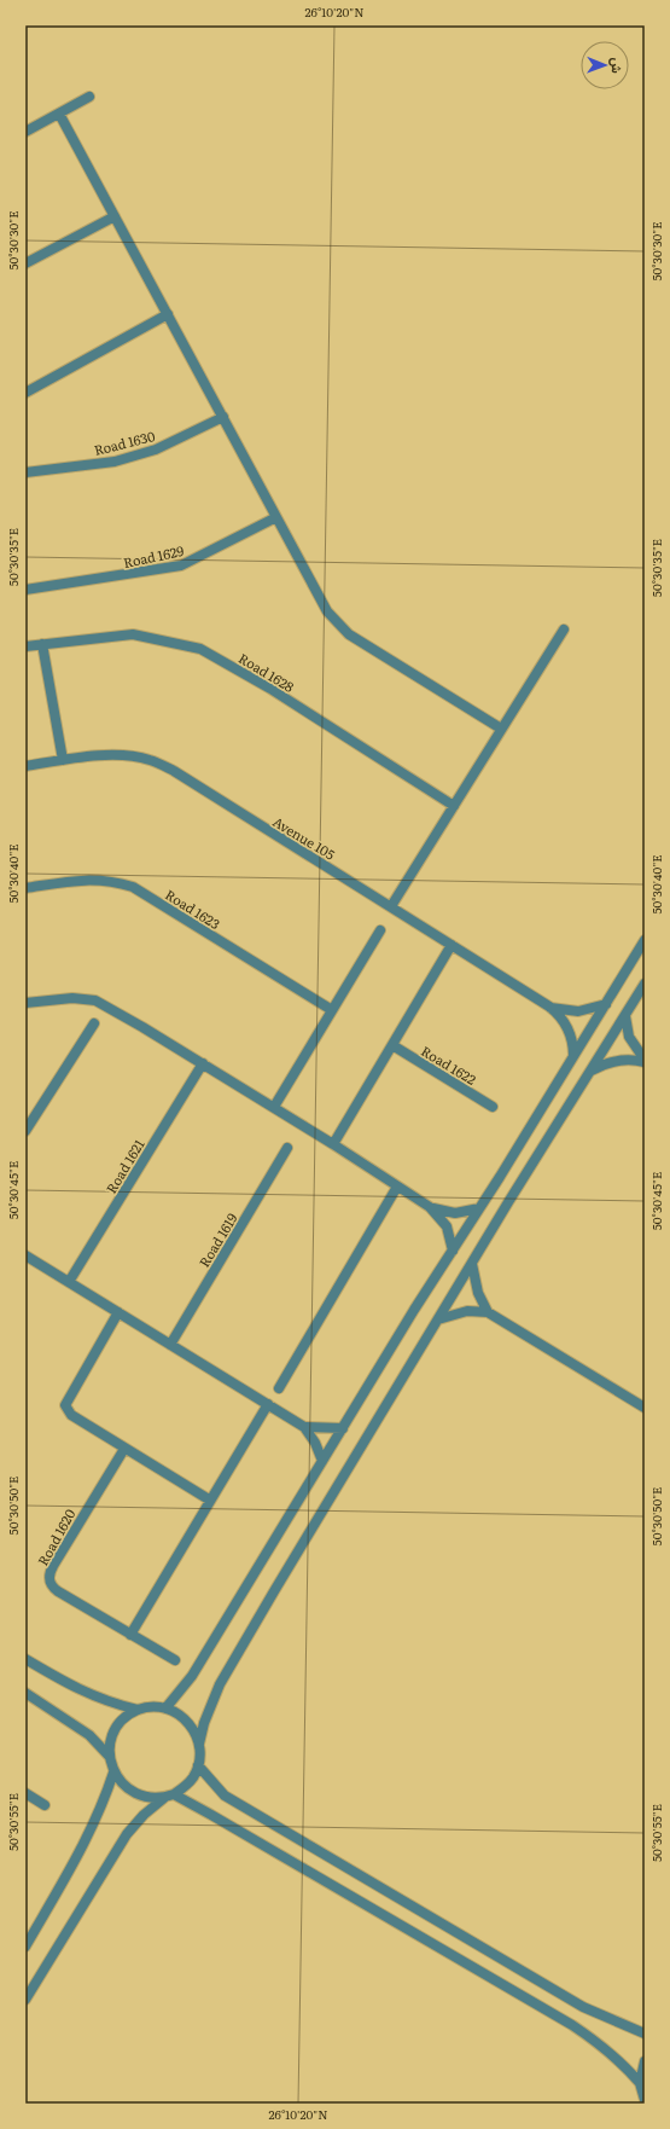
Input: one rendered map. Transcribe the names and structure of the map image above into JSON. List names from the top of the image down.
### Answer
{
  "streets": {
    "street": [
      "Road 1630",
      "Road 1629",
      "Road 1628",
      "Avenue 105",
      "Road 1623",
      "Road 1622",
      "Road 1621",
      "Road 1619",
      "Road 1620"
    ]
  },
  "north": "right",
  "coordinates": [
    "26°10'20\"N",
    "50°30'30\"E",
    "50°30'35\"E",
    "50°30'40\"E",
    "50°30'45\"E",
    "50°30'50\"E",
    "50°30'55\"E"
  ]
}
